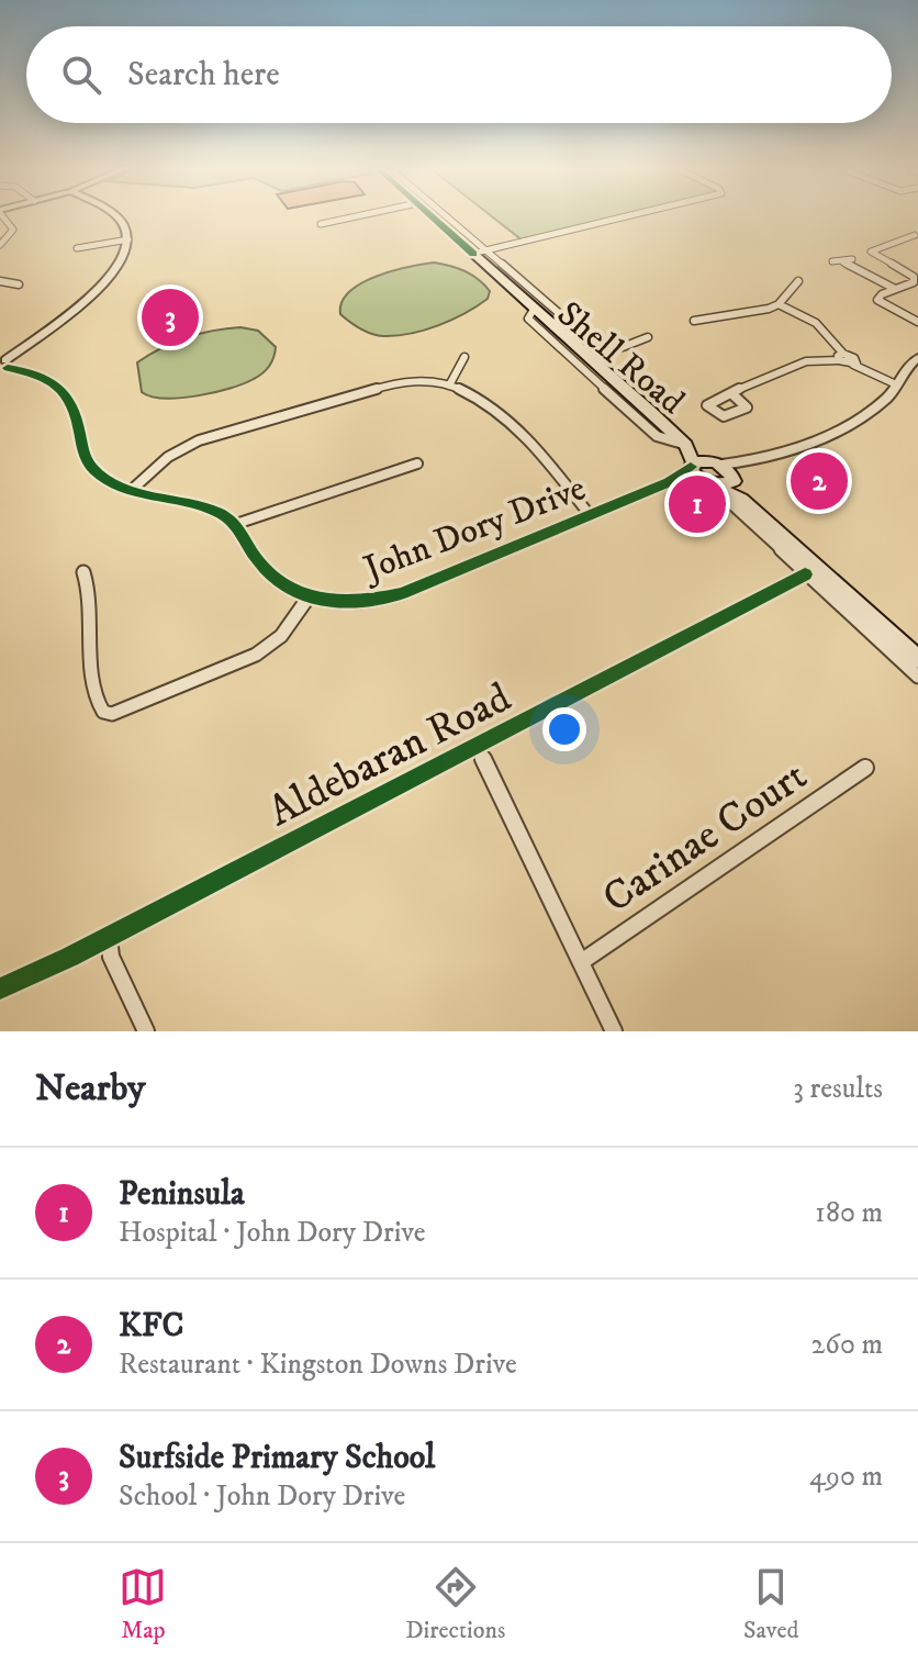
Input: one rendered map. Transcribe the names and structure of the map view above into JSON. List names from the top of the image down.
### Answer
{
  "streets": {
    "main road": ["Shell Road"],
    "street": ["John Dory Drive", "Aldebaran Road", "Carinae Court"]
  },
  "crossings": [
    ["Shell Road", "John Dory Drive"]
  ],
  "page": {
    "search": "Search here",
    "pins": ["3", "2", "1"],
    "heading": ["Nearby", "3 results"],
    "list": [
      {
        "mark": "1",
        "name": "Peninsula",
        "note": "Hospital · John Dory Drive",
        "value": "180 m"
      },
      {
        "mark": "2",
        "name": "KFC",
        "note": "Restaurant · Kingston Downs Drive",
        "value": "260 m"
      },
      {
        "mark": "3",
        "name": "Surfside Primary School",
        "note": "School · John Dory Drive",
        "value": "490 m"
      }
    ],
    "nav": ["Map", "Directions", "Saved"]
  }
}
